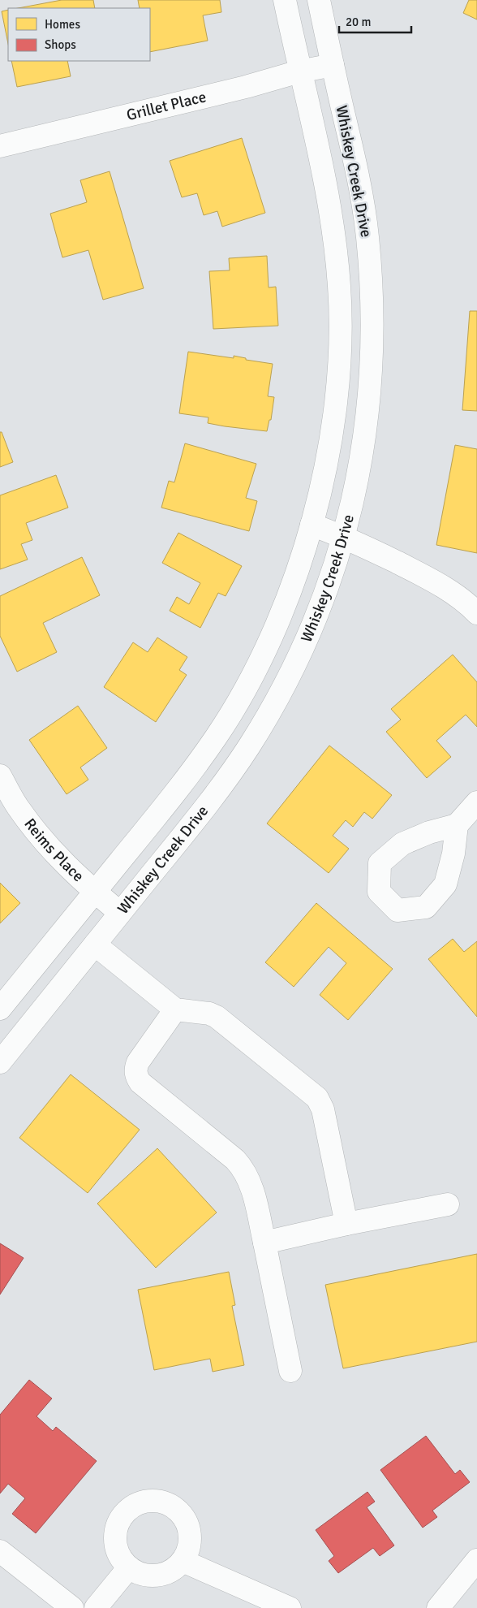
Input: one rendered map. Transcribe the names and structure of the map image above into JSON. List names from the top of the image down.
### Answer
{
  "streets": {
    "street": ["Grillet Place", "Whiskey Creek Drive", "Reims Place"]
  },
  "crossings": [
    ["Grillet Place", "Whiskey Creek Drive"],
    ["Whiskey Creek Drive", "Reims Place"]
  ],
  "legend": ["Homes", "Shops"],
  "scale_bar": "20 m"
}
